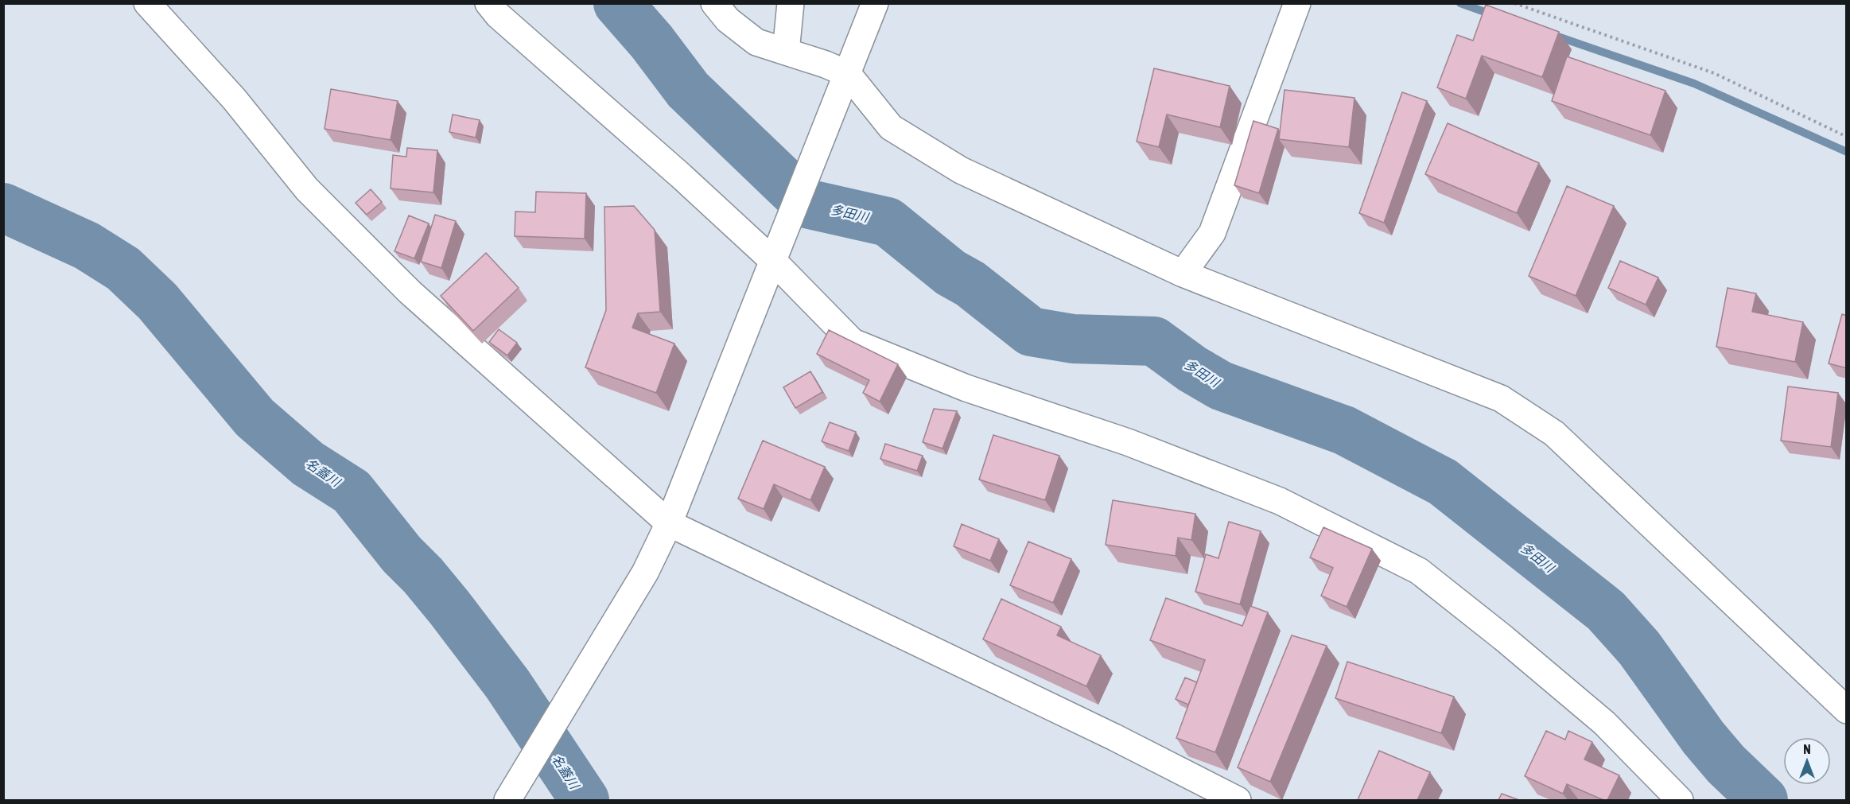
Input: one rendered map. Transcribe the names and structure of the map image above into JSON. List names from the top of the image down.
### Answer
{
  "water": ["多田川", "名蓋川"],
  "north": "top"
}
